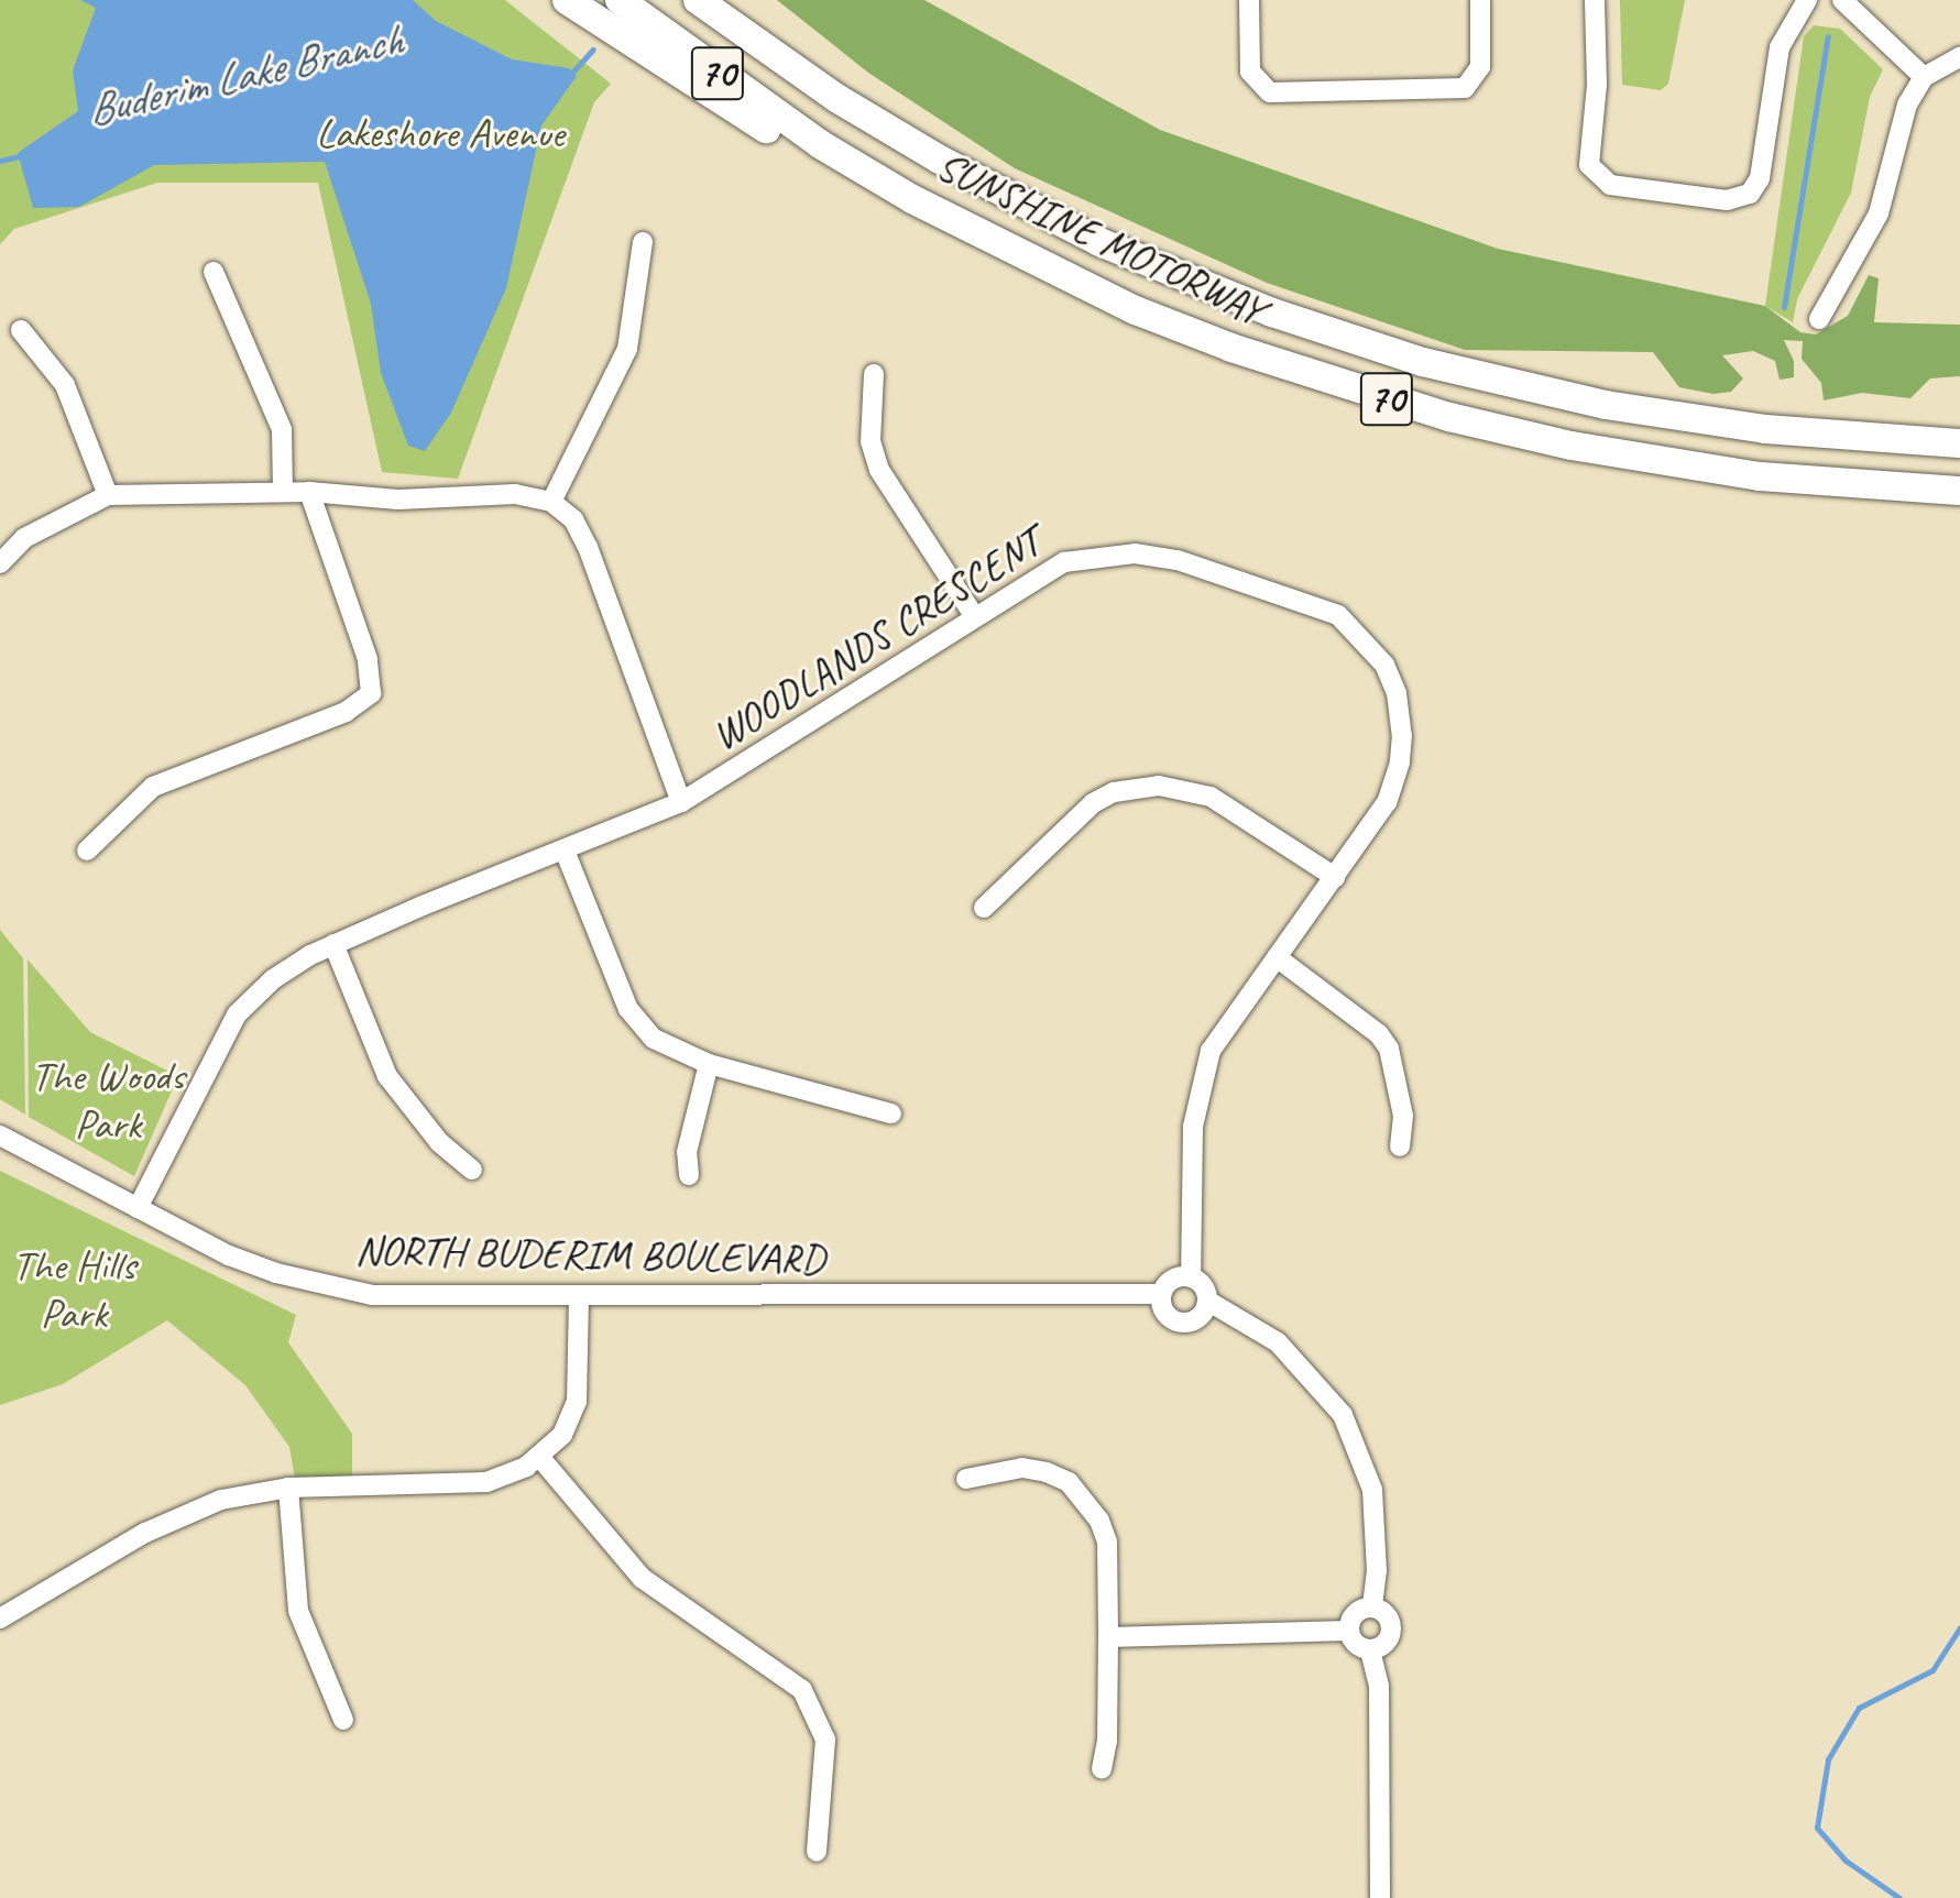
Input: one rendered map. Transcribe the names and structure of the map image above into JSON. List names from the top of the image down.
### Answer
{
  "streets": {
    "highway": ["70", "SUNSHINE MOTORWAY"],
    "street": ["WOODLANDS CRESCENT", "NORTH BUDERIM BOULEVARD"]
  },
  "crossings": [
    ["WOODLANDS CRESCENT", "NORTH BUDERIM BOULEVARD"]
  ],
  "water": ["Buderim Lake Branch"],
  "parks": ["Lakeshore Avenue", "The Woods Park", "The Hills Park"]
}
